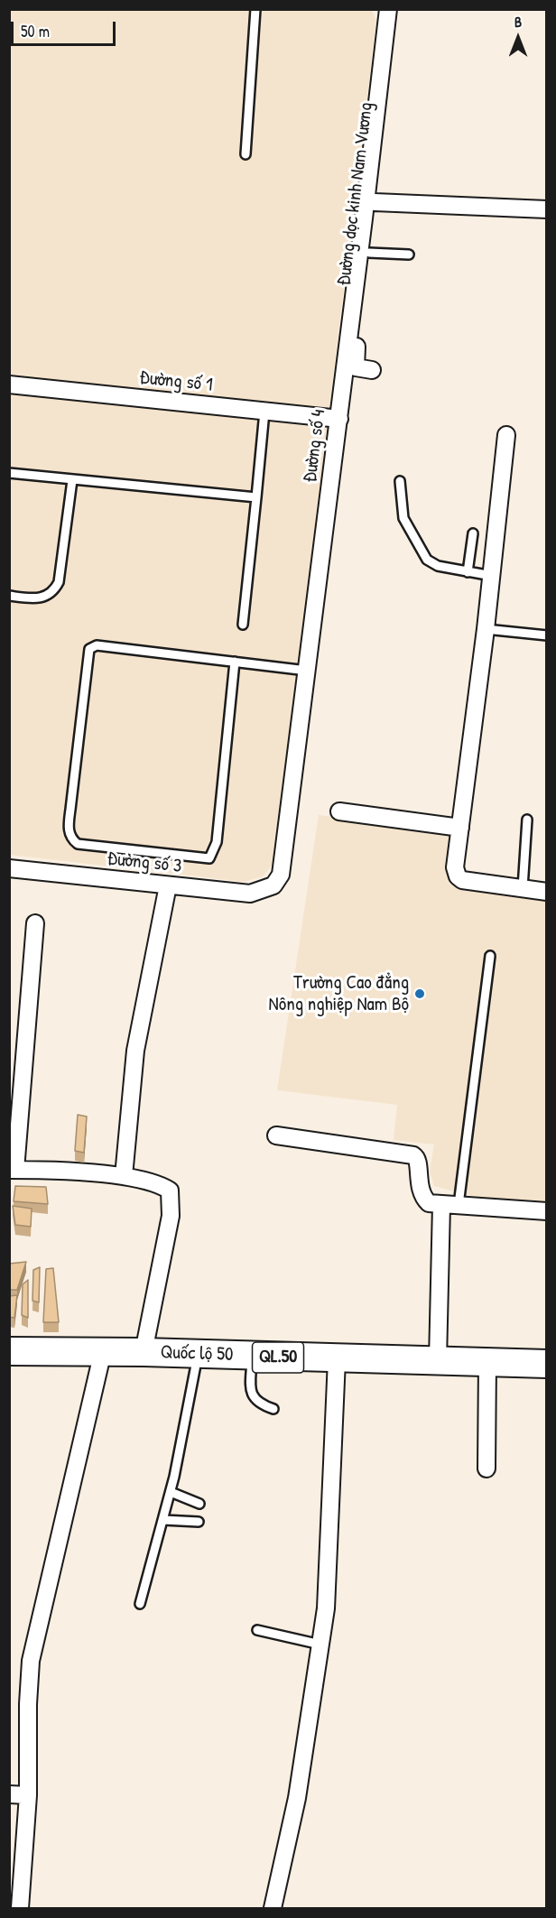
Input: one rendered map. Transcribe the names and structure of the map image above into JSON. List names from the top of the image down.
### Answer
{
  "streets": {
    "highway": ["Quốc lộ 50", "QL.50"],
    "street": [
      "Đường dọc kinh Nam Vương",
      "Đường số 1",
      "Đường số 4",
      "Đường số 3"
    ]
  },
  "crossings": [
    ["Đường số 1", "Đường số 4"],
    ["Đường số 4", "Đường số 3"]
  ],
  "places": ["Trường Cao đẳng Nông nghiệp Nam Bộ"],
  "scale_bar": "50 m",
  "north": "top"
}
